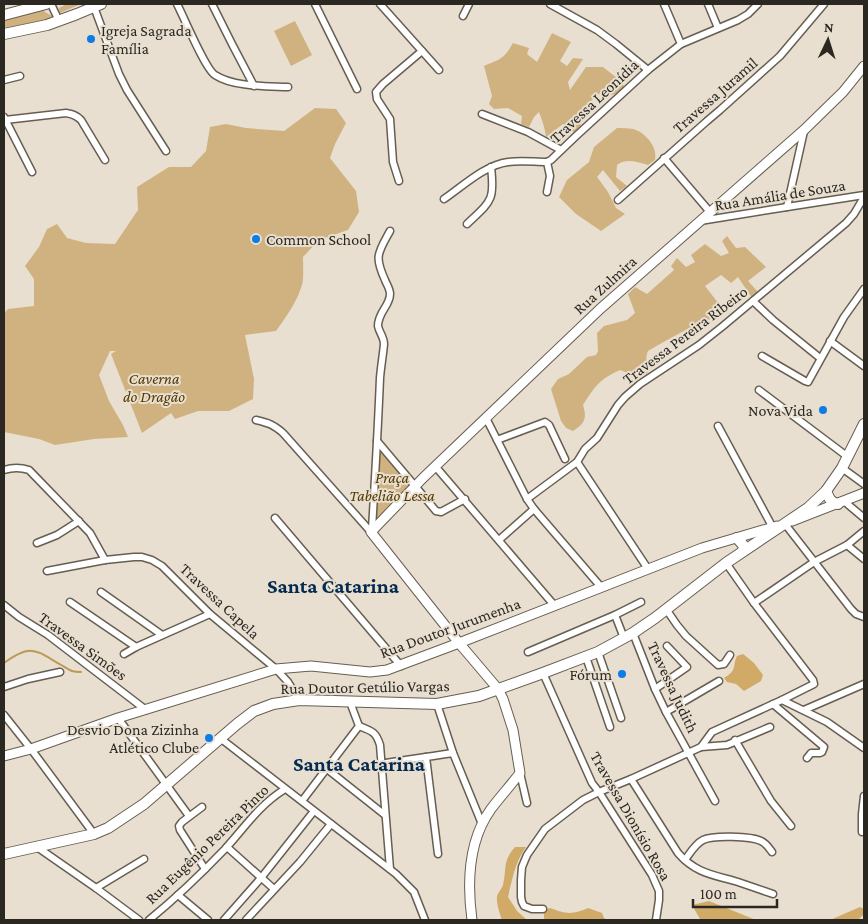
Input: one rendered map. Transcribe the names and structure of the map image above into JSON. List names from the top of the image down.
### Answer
{
  "streets": {
    "main road": ["Rua Doutor Getúlio Vargas"],
    "street": [
      "Travessa Juramil",
      "Travessa Leonídia",
      "Rua Amália de Souza",
      "Rua Zulmira",
      "Travessa Pereira Ribeiro",
      "Travessa Capela",
      "Rua Doutor Jurumenha",
      "Travessa Simões",
      "Travessa Judith",
      "Travessa Dionísio Rosa",
      "Rua Eugênio Pereira Pinto"
    ]
  },
  "crossings": [
    ["Rua Amália de Souza", "Rua Zulmira"],
    ["Rua Amália de Souza", "Travessa Pereira Ribeiro"],
    ["Travessa Capela", "Rua Doutor Jurumenha"],
    ["Travessa Capela", "Rua Doutor Getúlio Vargas"],
    ["Rua Doutor Jurumenha", "Travessa Simões"],
    ["Rua Doutor Jurumenha", "Rua Doutor Getúlio Vargas"],
    ["Rua Doutor Getúlio Vargas", "Travessa Judith"],
    ["Rua Doutor Getúlio Vargas", "Travessa Dionísio Rosa"]
  ],
  "districts": ["Santa Catarina", "Santa Catarina"],
  "parks": ["Caverna do Dragão", "Praça Tabelião Lessa"],
  "places": [
    "Igreja Sagrada Família",
    "Common School",
    "Nova Vida",
    "Fórum",
    "Desvio Dona Zizinha Atlético Clube"
  ],
  "scale_bar": "100 m",
  "north": "top"
}
